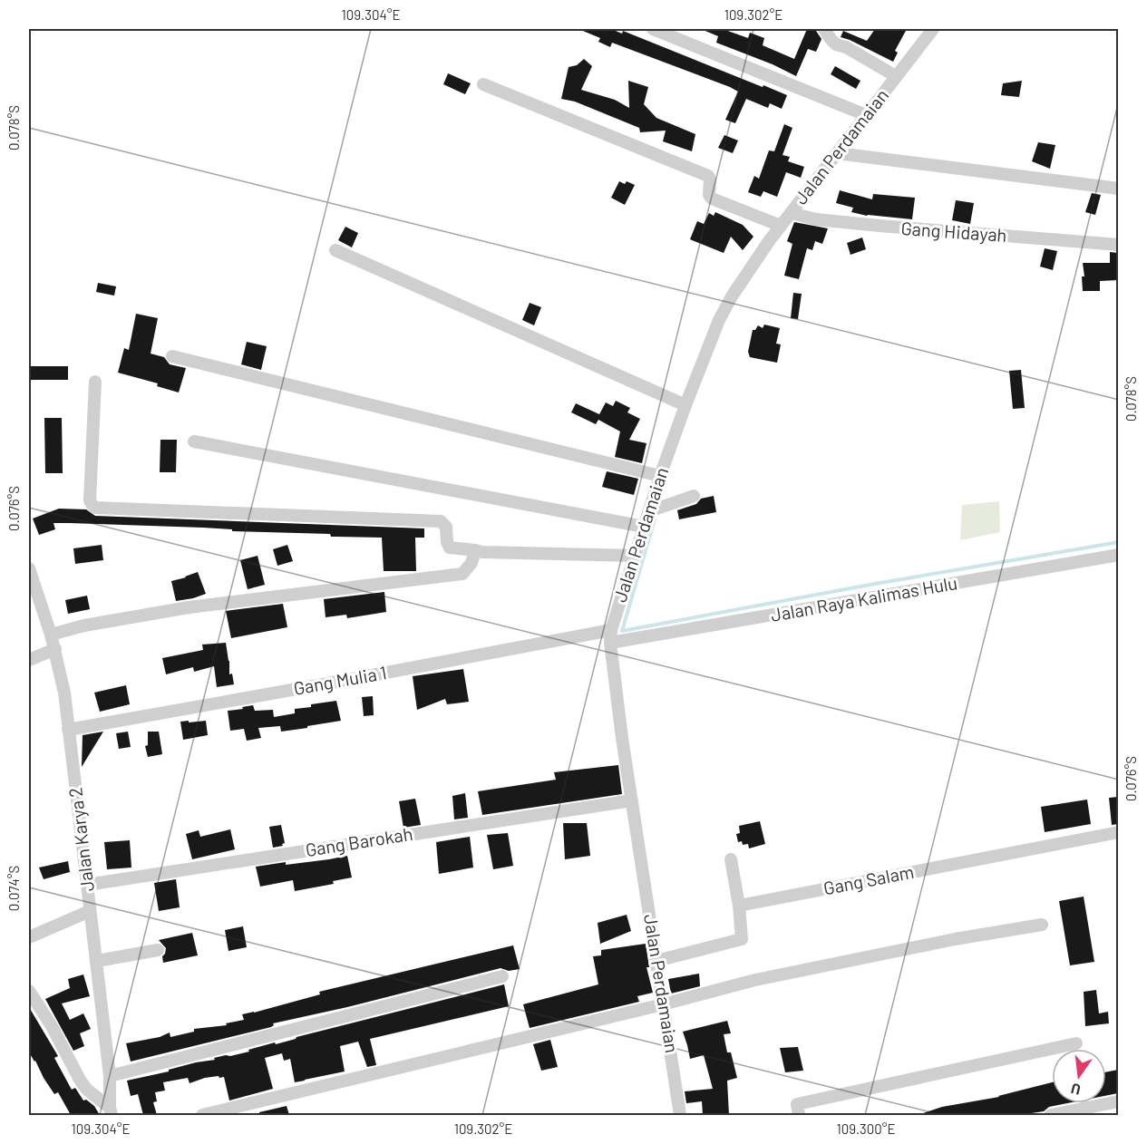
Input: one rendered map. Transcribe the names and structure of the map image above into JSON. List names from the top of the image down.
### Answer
{
  "streets": {
    "street": [
      "Jalan Perdamaian",
      "Gang Hidayah",
      "Jalan Raya Kalimas Hulu",
      "Gang Mulia 1",
      "Jalan Karya 2",
      "Gang Barokah",
      "Gang Salam"
    ]
  },
  "crossings": [
    ["Jalan Perdamaian", "Gang Hidayah"],
    ["Jalan Perdamaian", "Jalan Raya Kalimas Hulu"],
    ["Jalan Perdamaian", "Gang Mulia 1"],
    ["Jalan Perdamaian", "Gang Barokah"],
    ["Jalan Raya Kalimas Hulu", "Gang Mulia 1"],
    ["Gang Mulia 1", "Jalan Karya 2"],
    ["Jalan Karya 2", "Gang Barokah"]
  ],
  "north": "bottom",
  "coordinates": [
    "109.304°E",
    "109.302°E",
    "0.078°S",
    "0.076°S",
    "0.074°S",
    "109.300°E"
  ]
}
